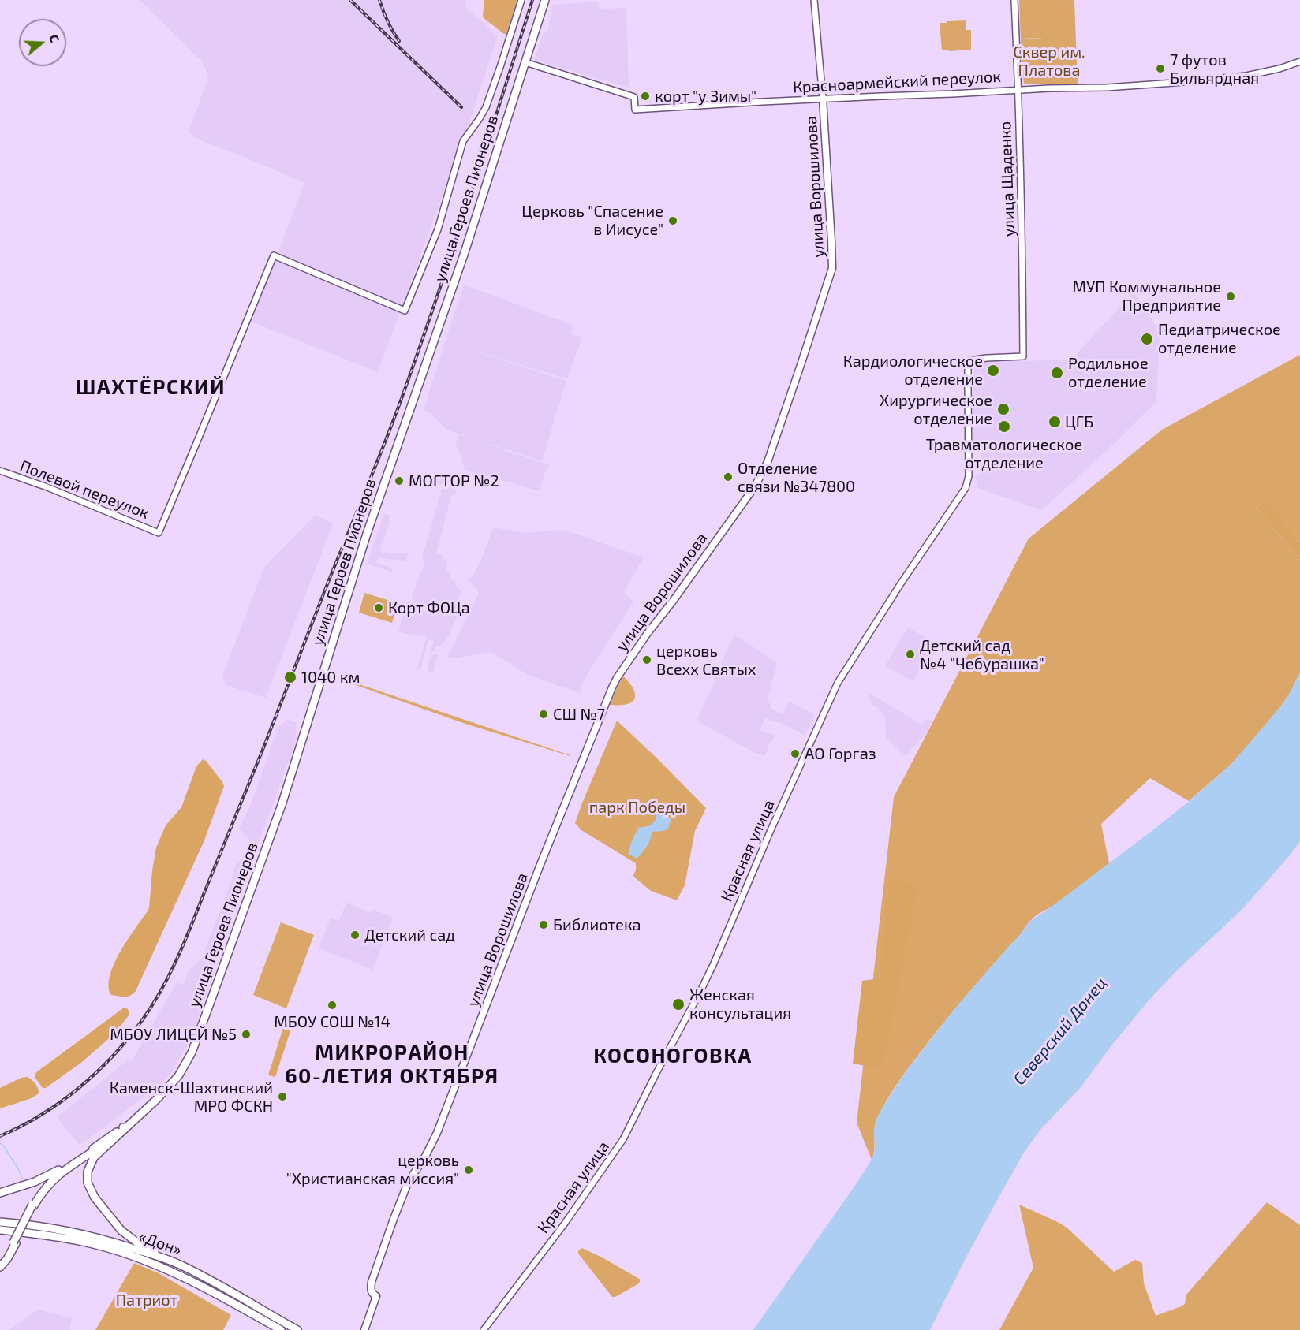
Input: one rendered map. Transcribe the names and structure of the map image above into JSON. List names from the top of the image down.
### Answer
{
  "streets": {
    "main road": ["улица Ворошилова", "улица Героев Пионеров", "«Дон»"],
    "street": [
      "Красноармейский переулок",
      "улица Щаденко",
      "Полевой переулок",
      "Красная улица"
    ]
  },
  "crossings": [
    ["Красноармейский переулок", "улица Щаденко"],
    ["Красноармейский переулок", "улица Ворошилова"],
    ["Красноармейский переулок", "улица Героев Пионеров"],
    ["улица Щаденко", "Красная улица"],
    ["улица Героев Пионеров", "Полевой переулок"]
  ],
  "districts": ["ШАХТЁРСКИЙ", "МИКРОРАЙОН 60-ЛЕТИЯ ОКТЯБРЯ", "КОСОНОГОВКА"],
  "water": ["Северский Донец"],
  "parks": ["Сквер им. Платова", "парк Победы", "Патриот"],
  "places": [
    "7 футов Бильярдная",
    "корт \"у Зимы\"",
    "Церковь \"Спасение в Иисусе\"",
    "МУП Коммунальное Предприятие",
    "Педиатрическое отделение",
    "Кардиологическое отделение",
    "Родильное отделение",
    "Хирургическое отделение",
    "ЦГБ",
    "Травматологическое отделение",
    "Отделение связи №347800",
    "МОГТОР №2",
    "Корт ФОЦа",
    "Детский сад №4 \"Чебурашка\"",
    "церковь Всехх Святых",
    "1040 км",
    "СШ №7",
    "АО Горгаз",
    "Библиотека",
    "Детский сад",
    "Женская консультация",
    "МБОУ СОШ №14",
    "МБОУ ЛИЦЕЙ №5",
    "Каменск-Шахтинский МРО ФСКН",
    "церковь \"Христианская миссия\""
  ],
  "north": "right"
}
